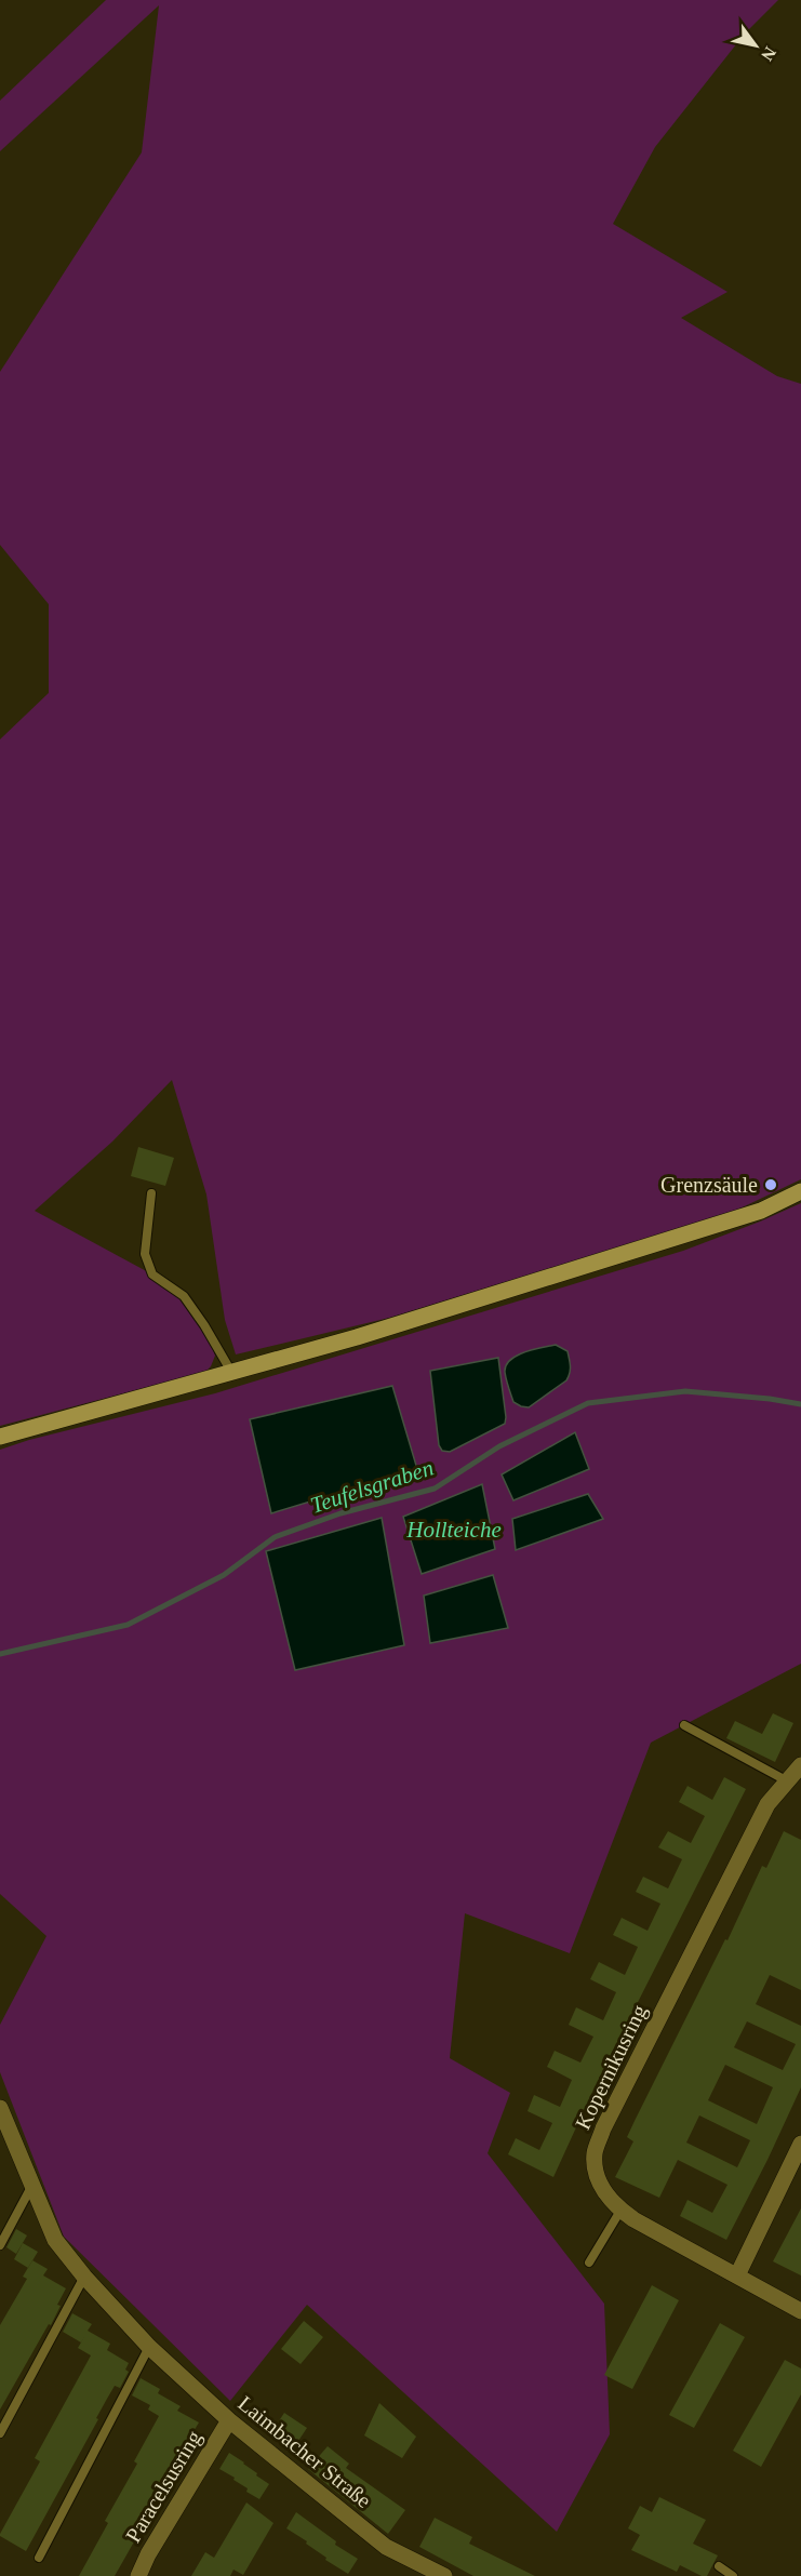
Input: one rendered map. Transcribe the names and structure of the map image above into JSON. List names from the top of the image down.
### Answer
{
  "streets": {
    "street": ["Kopernikusring", "Laimbacher Straße", "Paracelsusring"]
  },
  "crossings": [
    ["Laimbacher Straße", "Paracelsusring"]
  ],
  "water": ["Teufelsgraben", "Hollteiche"],
  "places": ["Grenzsäule"],
  "north": "bottom right"
}
